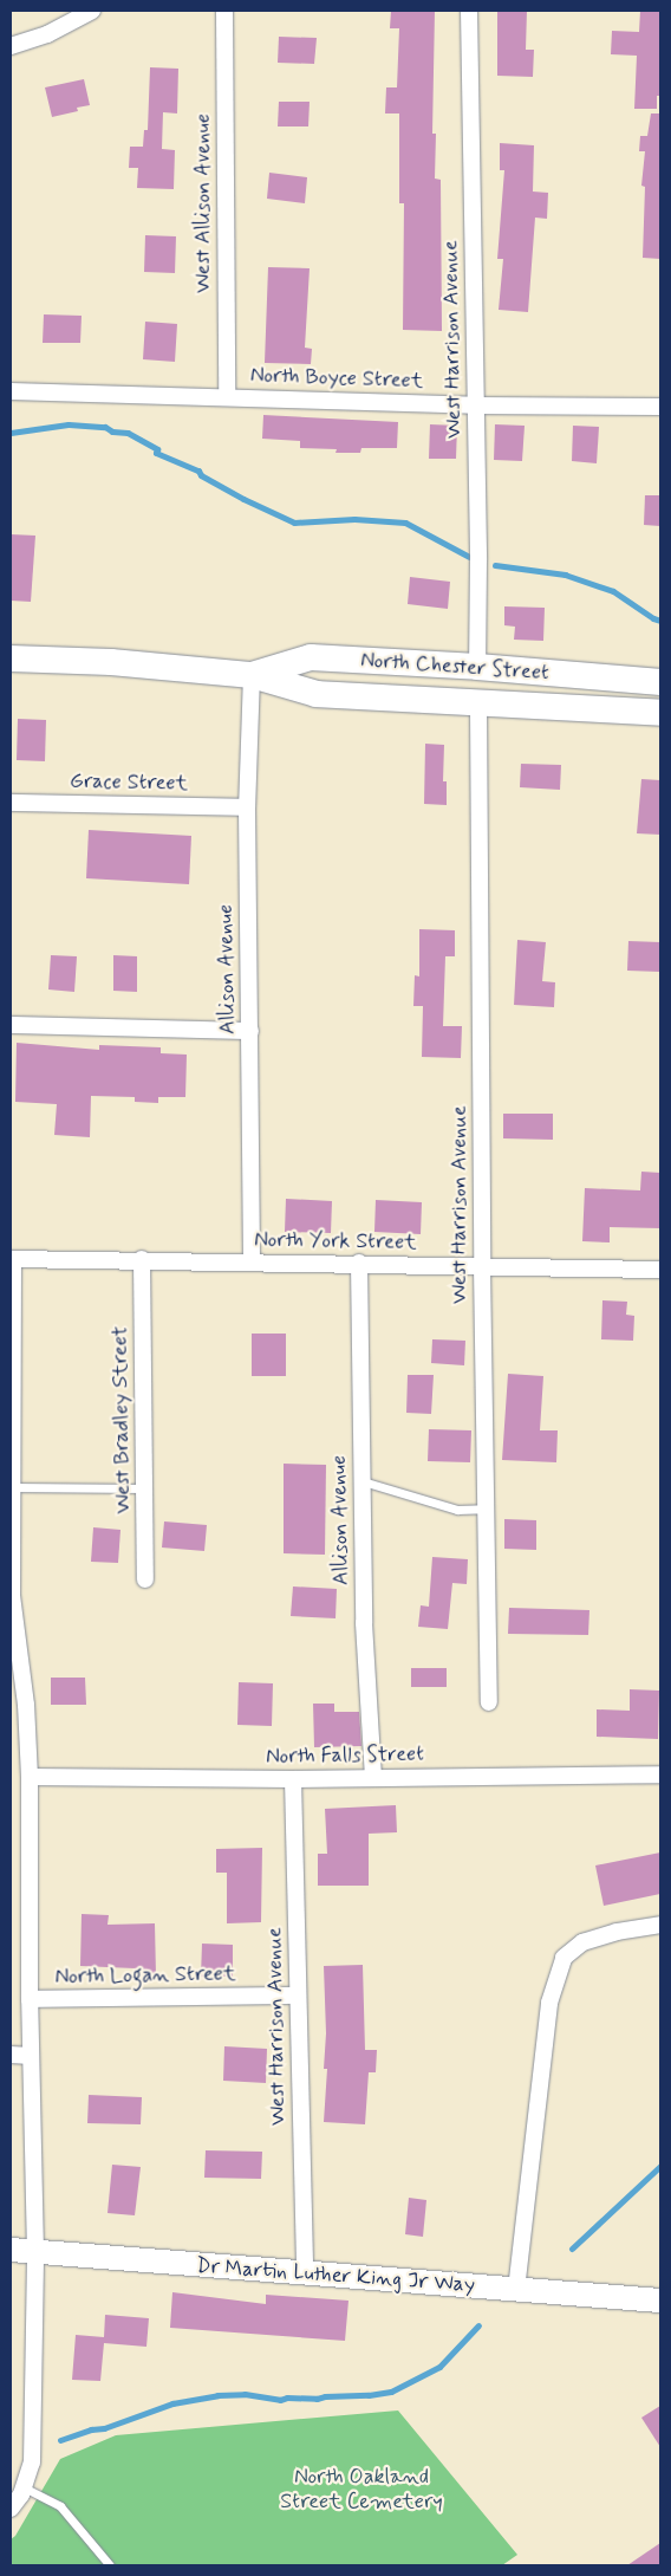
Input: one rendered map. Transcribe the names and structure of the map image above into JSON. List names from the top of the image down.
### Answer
{
  "streets": {
    "main road": ["North Chester Street", "Dr Martin Luther King Jr Way"],
    "street": [
      "West Allison Avenue",
      "West Harrison Avenue",
      "North Boyce Street",
      "Grace Street",
      "Allison Avenue",
      "North York Street",
      "West Bradley Street",
      "North Falls Street",
      "North Logan Street"
    ]
  },
  "crossings": [
    ["West Allison Avenue", "North Boyce Street"],
    ["West Harrison Avenue", "North Boyce Street"],
    ["West Harrison Avenue", "North Chester Street"],
    ["West Harrison Avenue", "North York Street"],
    ["West Harrison Avenue", "North Falls Street"],
    ["West Harrison Avenue", "North Logan Street"],
    ["West Harrison Avenue", "Dr Martin Luther King Jr Way"],
    ["North Chester Street", "Allison Avenue"],
    ["Grace Street", "Allison Avenue"],
    ["Allison Avenue", "North York Street"],
    ["Allison Avenue", "North Falls Street"],
    ["North York Street", "West Bradley Street"]
  ],
  "parks": ["North Oakland Street Cemetery"]
}
